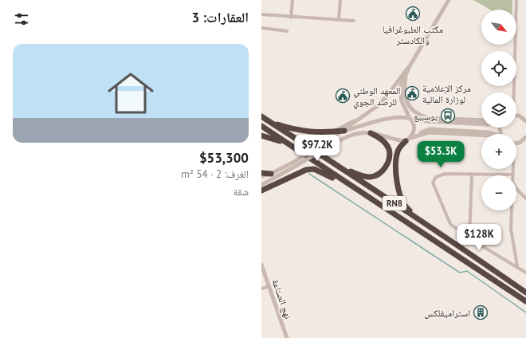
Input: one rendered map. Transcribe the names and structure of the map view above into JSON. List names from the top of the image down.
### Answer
{
  "streets": {
    "highway": ["RN8"],
    "street": ["نهج الصناعة"]
  },
  "places": {
    "public building": ["مكتب الطبوغرافيا والكادستر", "مركز الإعلامية لوزارة المالية", "المعهد الوطني للرصد الجوي"],
    "bus stop": ["بوسبيع"],
    "building": ["استراميفلكس"]
  },
  "north": "bottom right",
  "page": {
    "heading": "العقارات: 3",
    "map_buttons": ["+", "−"],
    "list": [
      {
        "name": "$53,300",
        "note": "الغرف: 2 · 54 m² · شقة"
      }
    ],
    "price": ["$97.2K", "$53.3K", "$128K"]
  }
}
